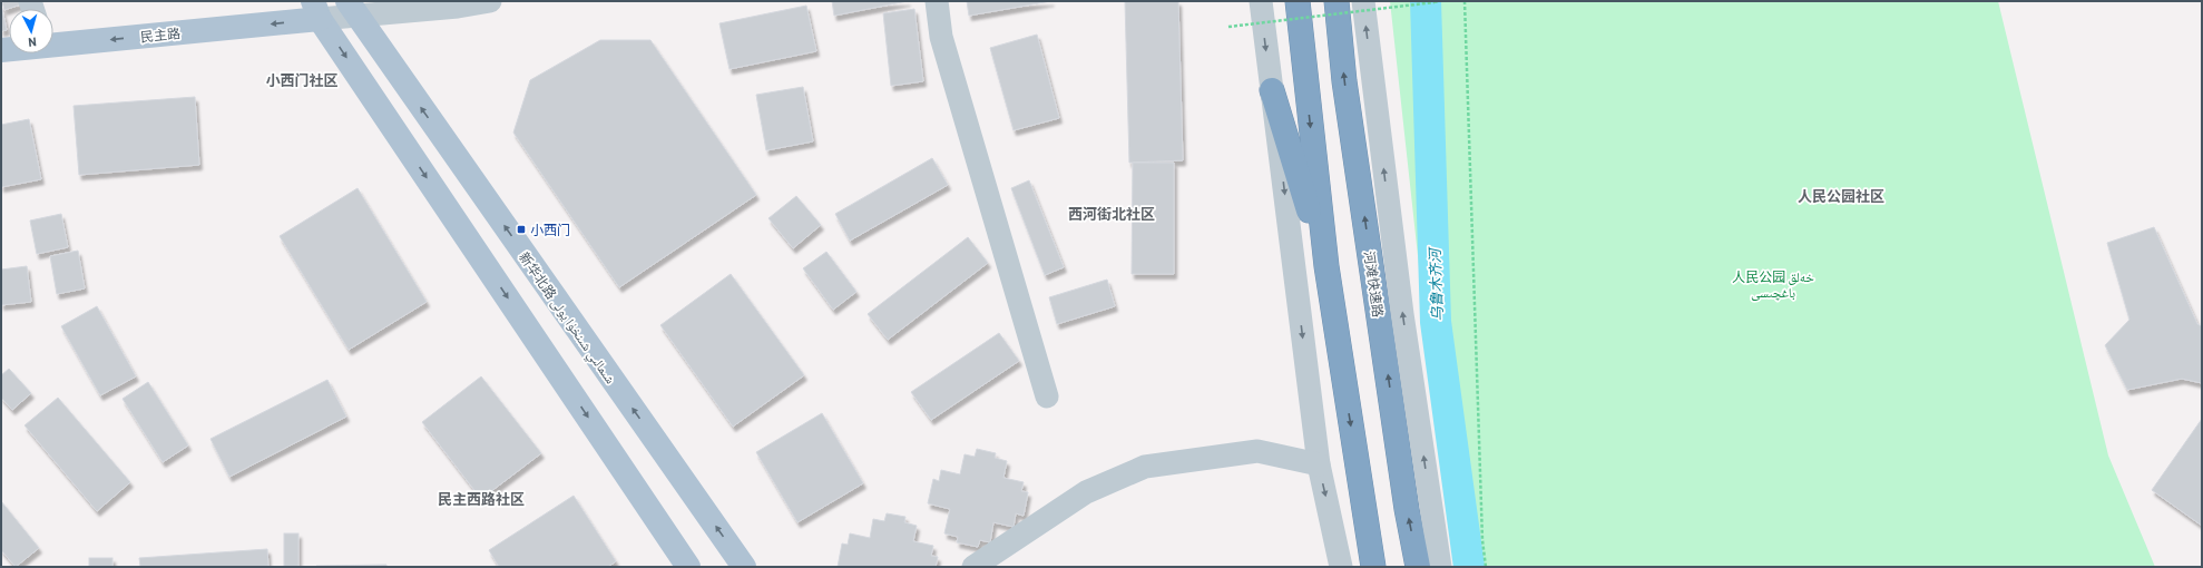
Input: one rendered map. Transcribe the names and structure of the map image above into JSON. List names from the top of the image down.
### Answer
{
  "streets": {
    "highway": ["河滩快速路"],
    "main road": ["民主路", "新华北路 شىمالىي شىنخۇا يولى"]
  },
  "one_way": ["民主路"],
  "districts": [
    "小西门社区",
    "人民公园社区",
    "西河街北社区",
    "民主西路社区"
  ],
  "water": ["乌鲁木齐河"],
  "parks": ["人民公园 خەلق باغچىسى"],
  "places": {
    "transit": ["小西门"]
  },
  "north": "bottom"
}
